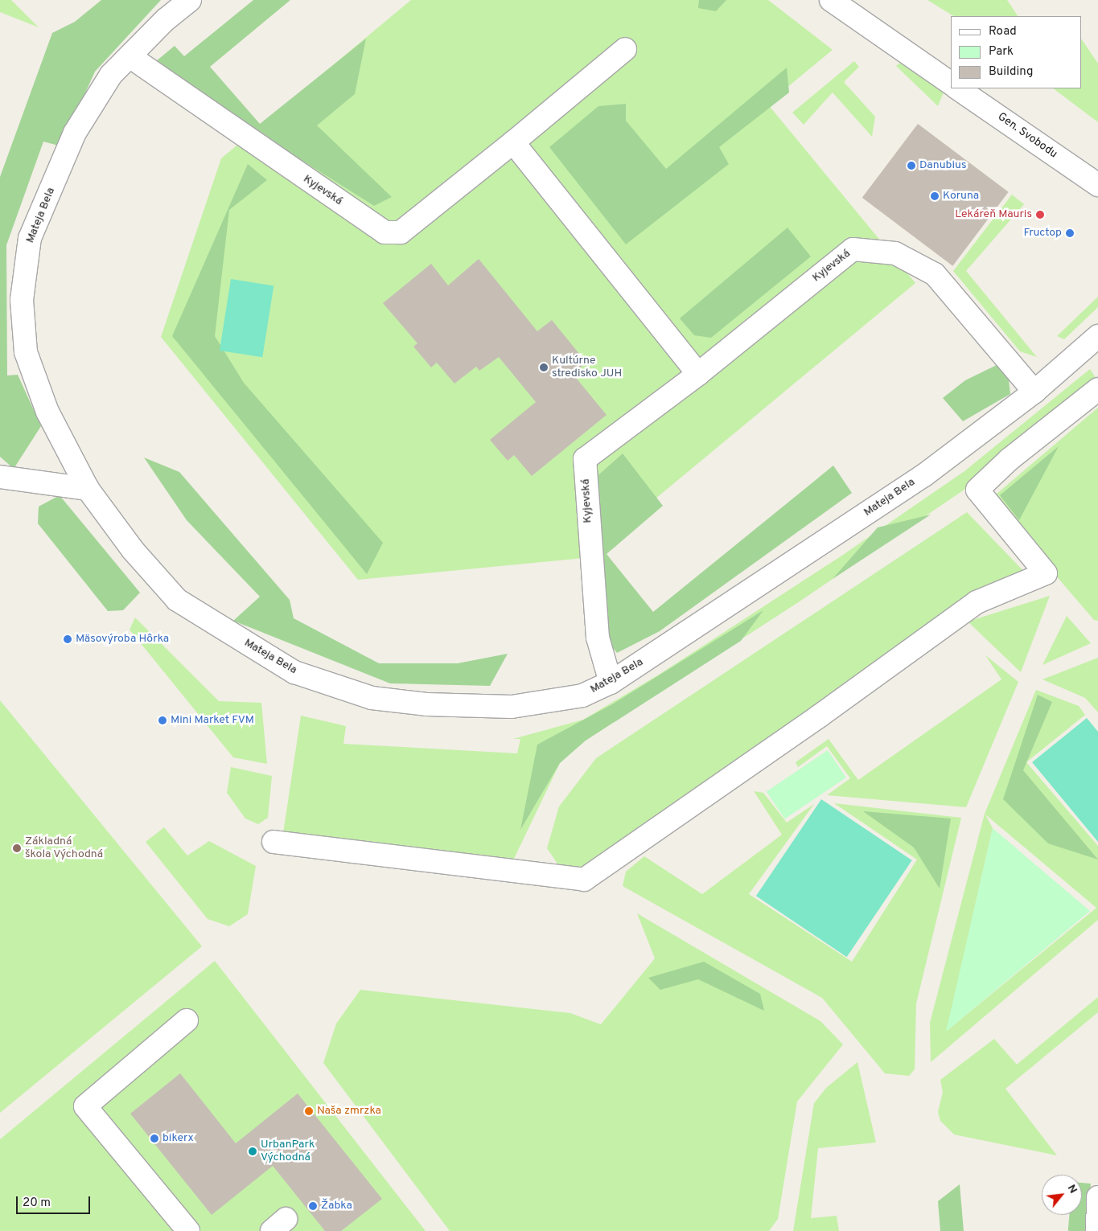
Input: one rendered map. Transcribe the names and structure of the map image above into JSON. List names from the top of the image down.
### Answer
{
  "streets": {
    "street": ["Gen. Svobodu", "Kyjevská", "Mateja Bela"]
  },
  "crossings": [
    ["Kyjevská", "Mateja Bela"]
  ],
  "places": [
    "Danubius",
    "Koruna",
    "Lekáreň Mauris",
    "Fructop",
    "Kultúrne stredisko JUH",
    "Mäsovýroba Hôrka",
    "Mini Market FVM",
    "Základná škola Východná",
    "Naša zmrzka",
    "bikerx",
    "UrbanPark Východná",
    "Žabka"
  ],
  "legend": ["Road", "Park", "Building"],
  "scale_bar": "20 m",
  "north": "top right"
}
